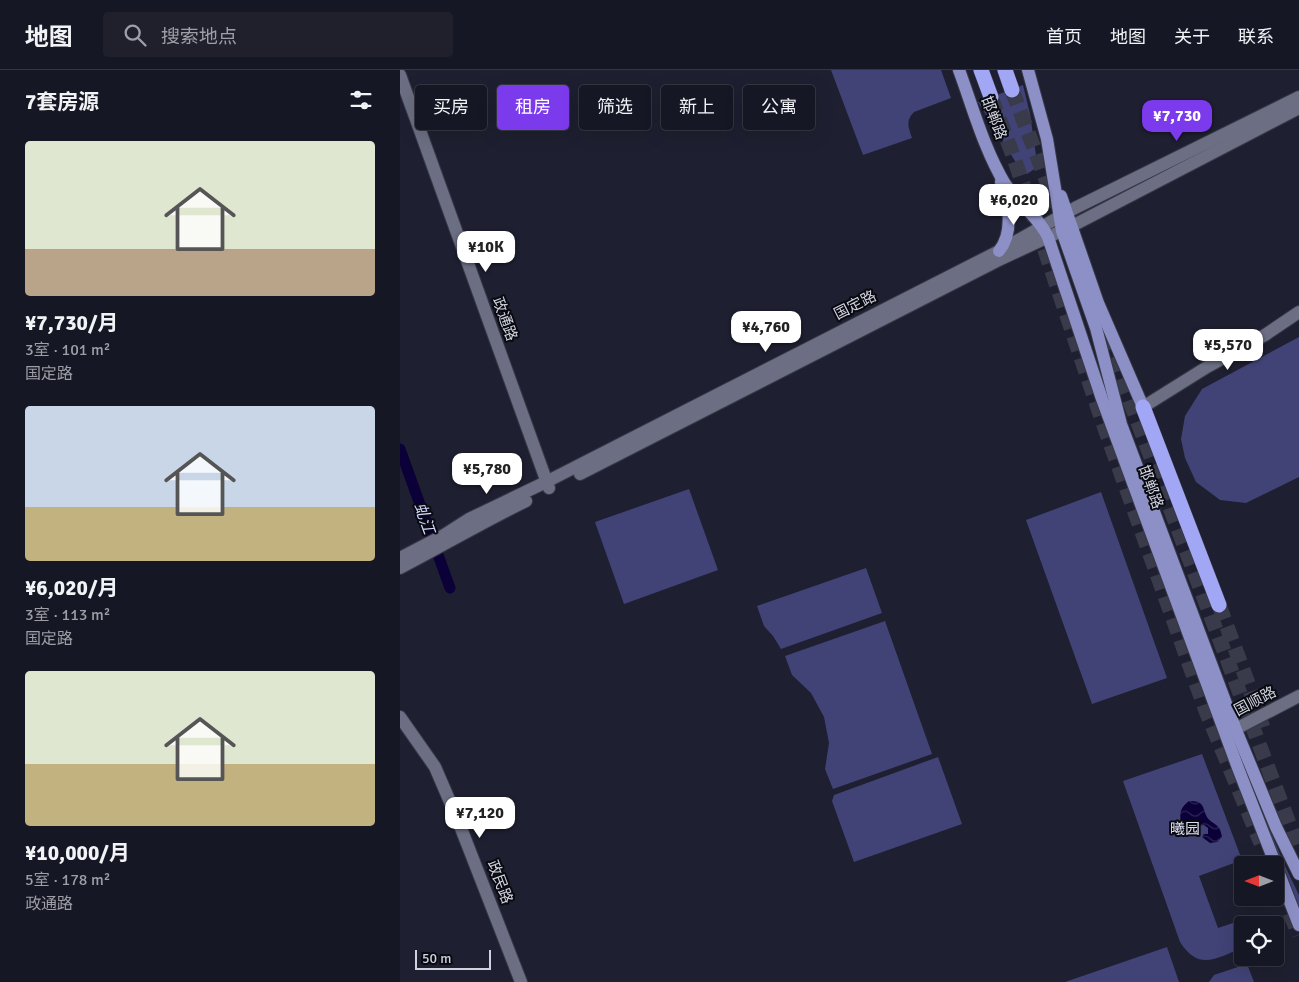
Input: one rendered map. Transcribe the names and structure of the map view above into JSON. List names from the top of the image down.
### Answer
{
  "streets": {
    "main road": ["邯郸路"],
    "street": [
      "国定路",
      "政通路",
      "国顺路",
      "政民路"
    ]
  },
  "crossings": [
    ["邯郸路", "国定路"],
    ["邯郸路", "国顺路"],
    ["国定路", "政通路"]
  ],
  "water": ["虬江"],
  "parks": ["曦园"],
  "scale_bar": "50 m",
  "north": "left",
  "page": {
    "header": "地图",
    "search": "搜索地点",
    "nav": [
      "首页",
      "地图",
      "关于",
      "联系"
    ],
    "heading": "7套房源",
    "chip": [
      "买房",
      "租房",
      "筛选",
      "新上",
      "公寓"
    ],
    "price": [
      "¥7,730",
      "¥6,020",
      "¥10K",
      "¥4,760",
      "¥5,570",
      "¥5,780",
      "¥7,120"
    ],
    "list": [
      {
        "name": "¥7,730/月",
        "note": "3室 · 101 m² · 国定路"
      },
      {
        "name": "¥6,020/月",
        "note": "3室 · 113 m² · 国定路"
      },
      {
        "name": "¥10,000/月",
        "note": "5室 · 178 m² · 政通路"
      }
    ],
    "scale": "50 m"
  }
}
